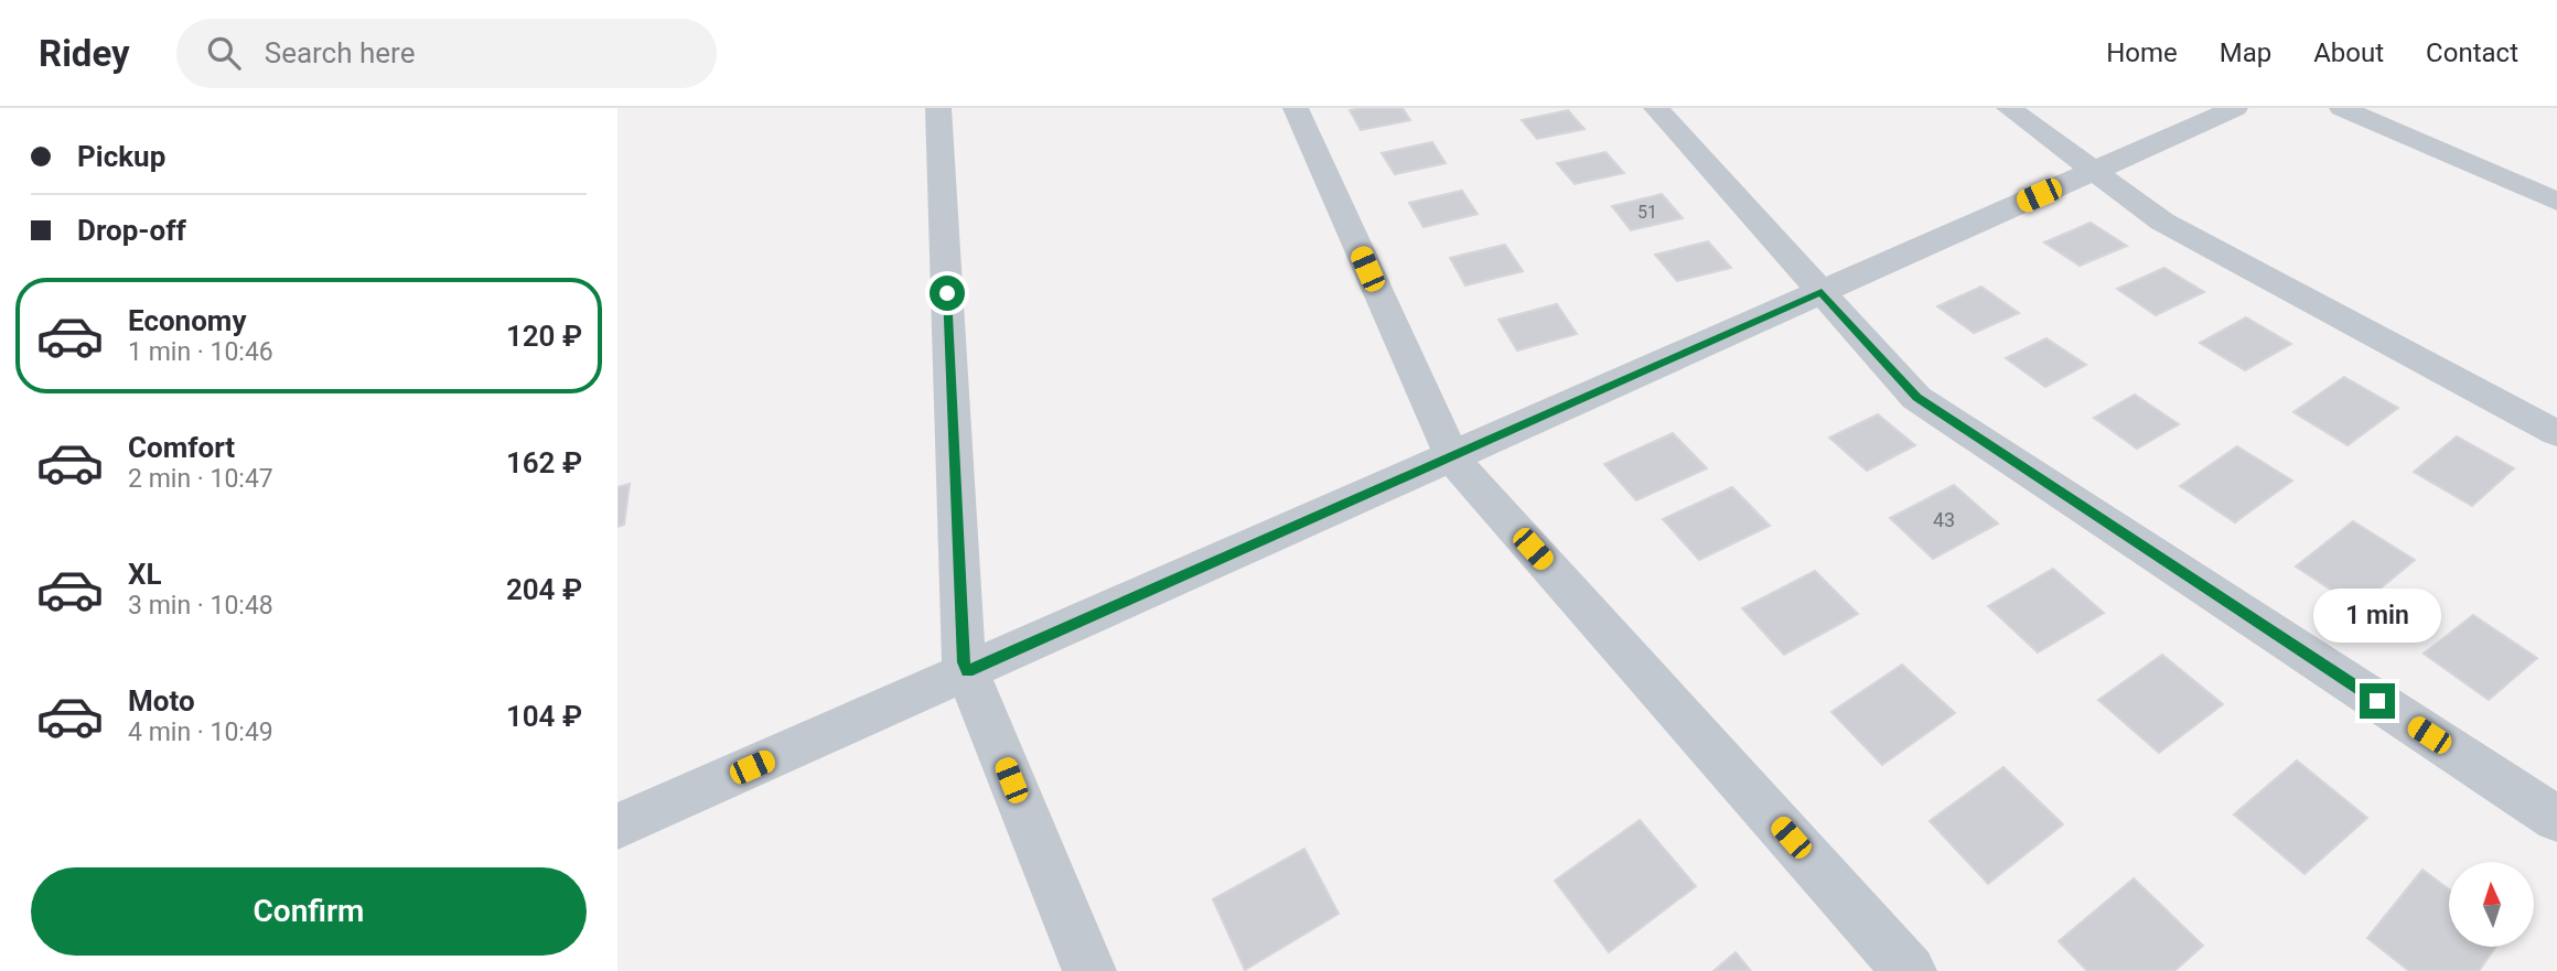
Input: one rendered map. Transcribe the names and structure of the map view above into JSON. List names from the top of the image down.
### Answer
{
  "house_numbers": ["51", "43"],
  "north": "top",
  "page": {
    "header": "Ridey",
    "search": "Search here",
    "nav": [
      "Home",
      "Map",
      "About",
      "Contact"
    ],
    "banner": ["Pickup", "Drop-off"],
    "list": [
      {
        "name": "Economy",
        "note": "1 min · 10:46",
        "value": "120 ₽"
      },
      {
        "name": "Comfort",
        "note": "2 min · 10:47",
        "value": "162 ₽"
      },
      {
        "name": "XL",
        "note": "3 min · 10:48",
        "value": "204 ₽"
      },
      {
        "name": "Moto",
        "note": "4 min · 10:49",
        "value": "104 ₽"
      }
    ],
    "bubble": "1 min",
    "buttons": "Confirm"
  }
}
